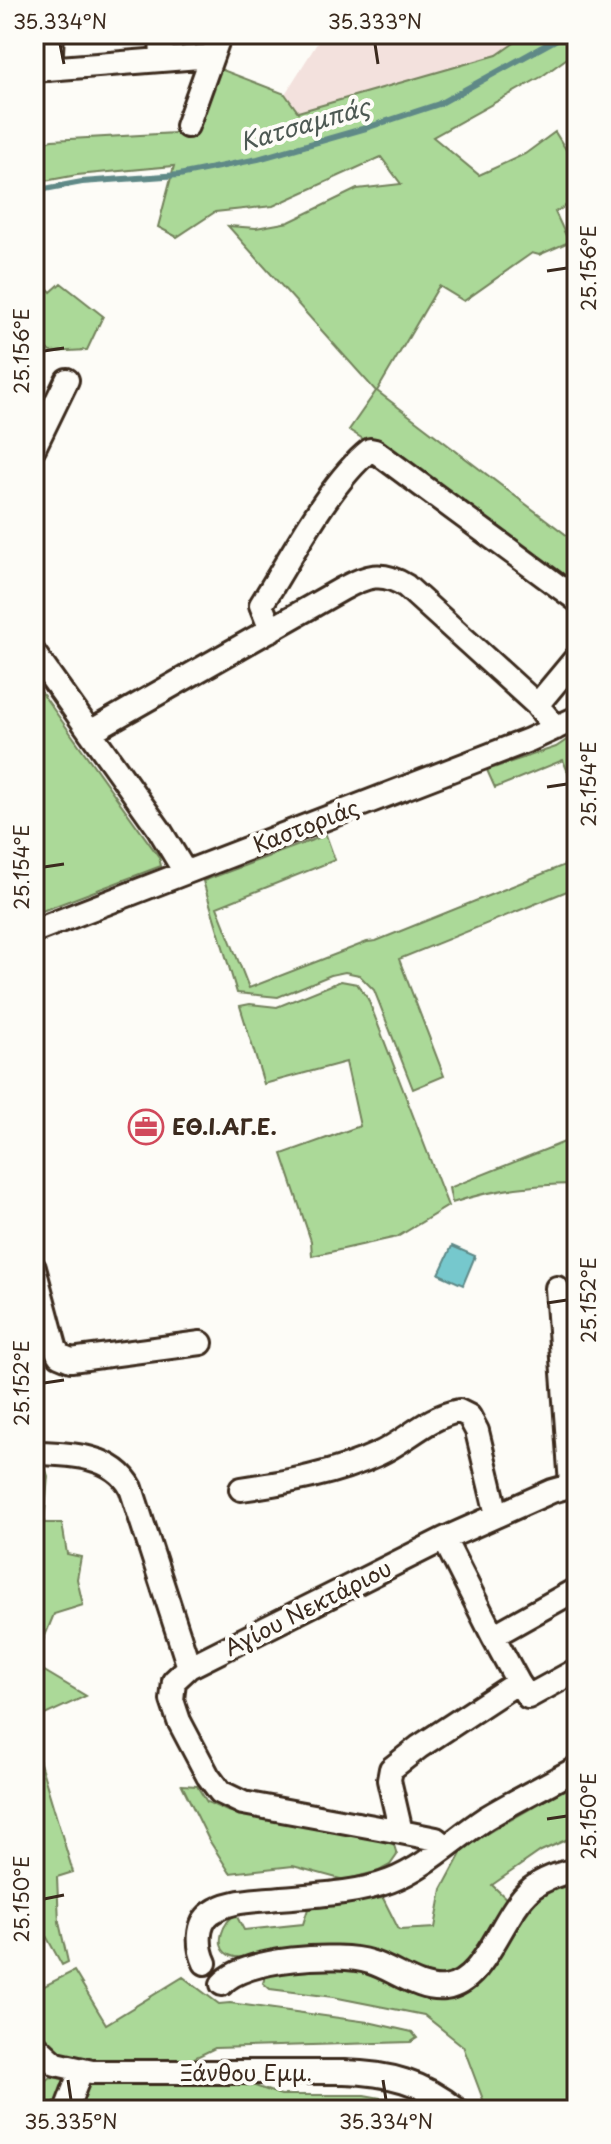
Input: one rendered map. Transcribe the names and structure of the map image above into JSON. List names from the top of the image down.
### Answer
{
  "streets": {
    "street": ["Καστοριάς", "Αγίου Νεκτάριου", "Ξάνθου Εμμ."]
  },
  "water": ["Κατσαμπάς"],
  "places": {
    "office": ["ΕΘ.Ι.ΑΓ.Ε."]
  },
  "coordinates": [
    "35.334°N",
    "35.333°N",
    "25.156°E",
    "25.154°E",
    "25.152°E",
    "25.150°E",
    "35.335°N"
  ]
}
